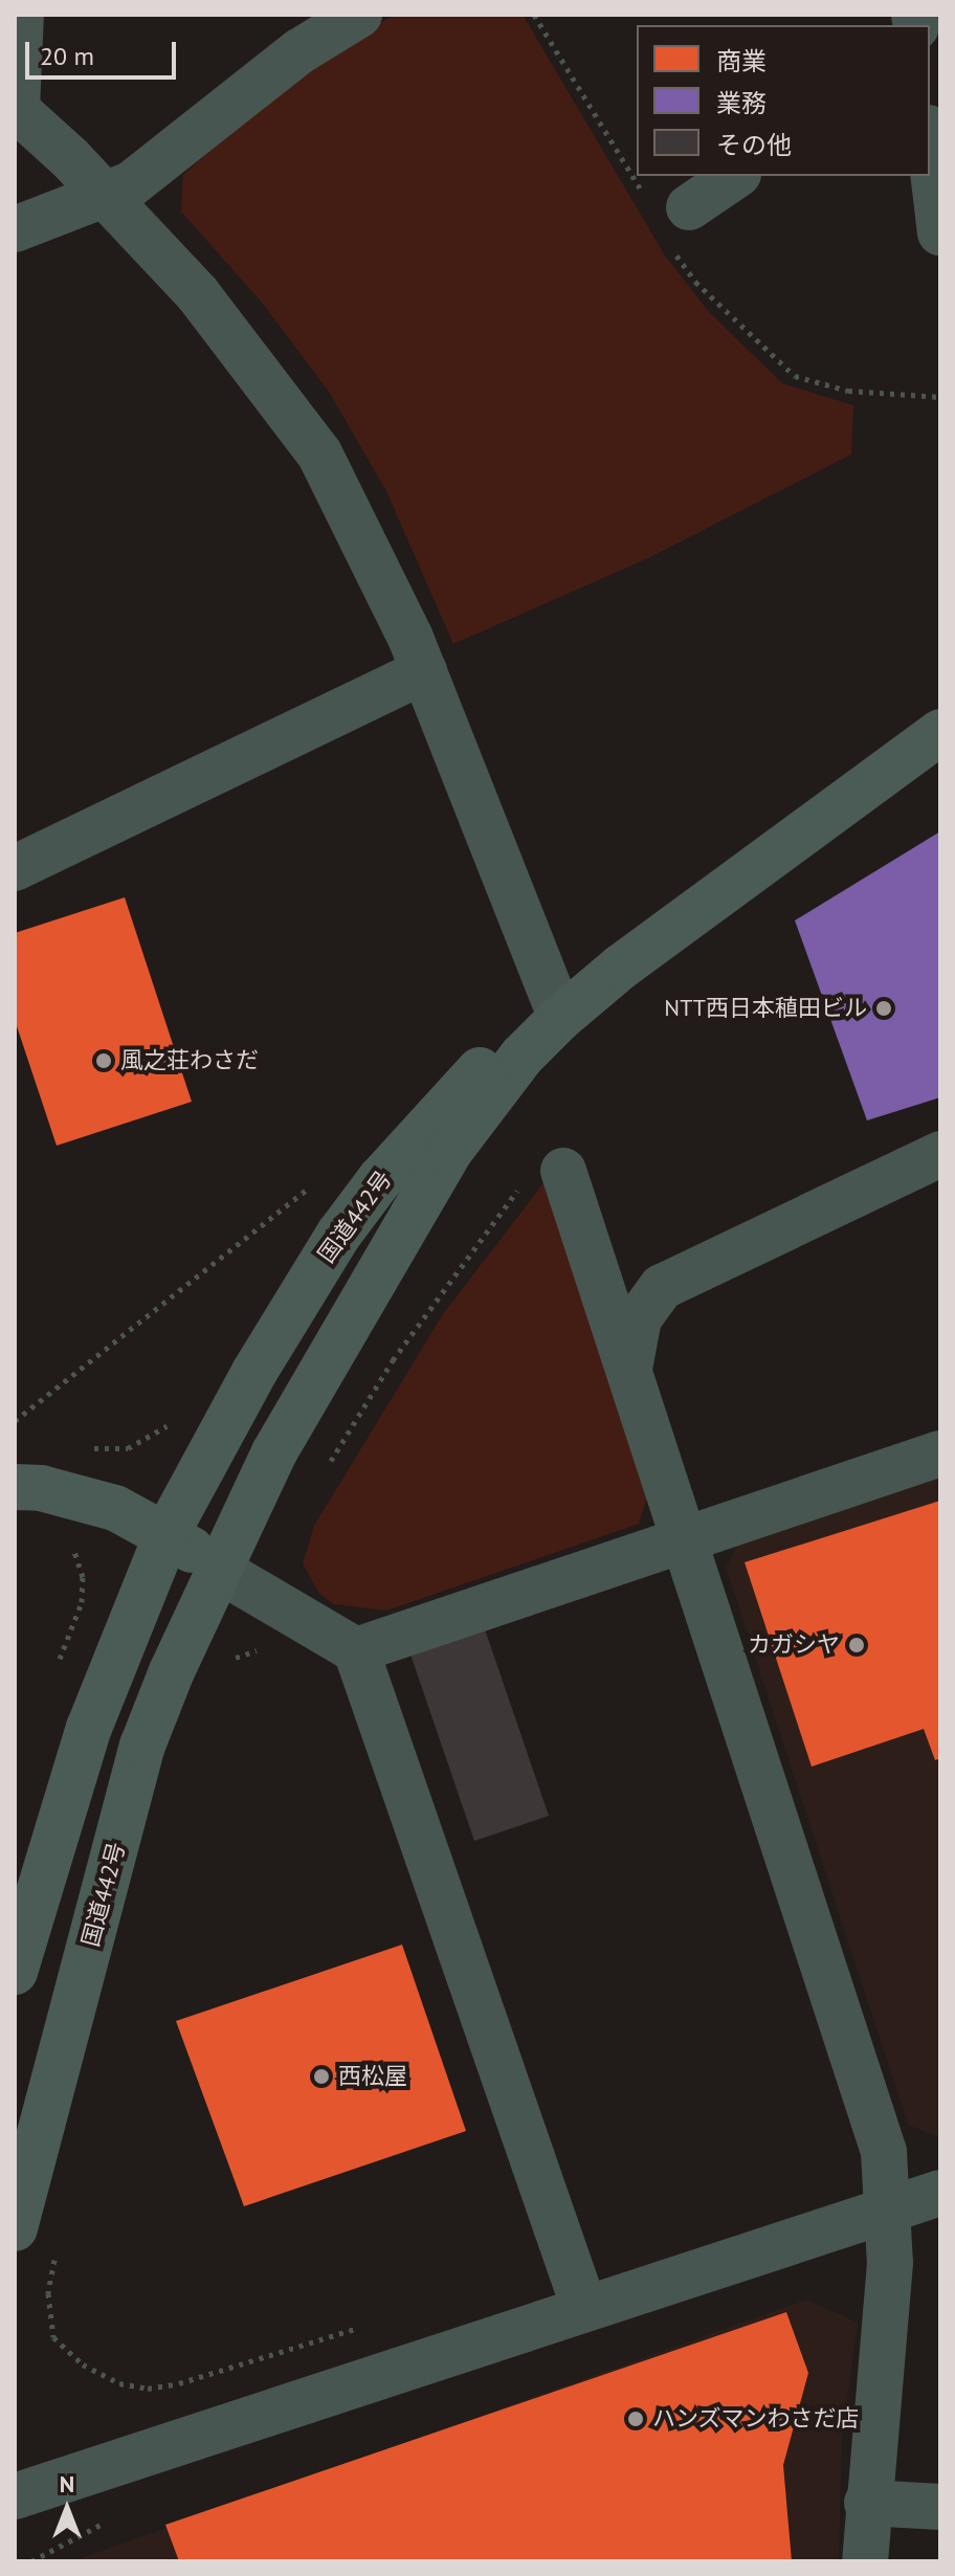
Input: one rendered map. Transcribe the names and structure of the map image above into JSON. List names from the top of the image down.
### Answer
{
  "streets": {
    "highway": ["国道442号"]
  },
  "places": [
    "NTT西日本稙田ビル",
    "風之荘わさだ",
    "カガシヤ",
    "西松屋",
    "ハンズマンわさだ店"
  ],
  "legend": ["商業", "業務", "その他"],
  "scale_bar": "20 m",
  "north": "top"
}
